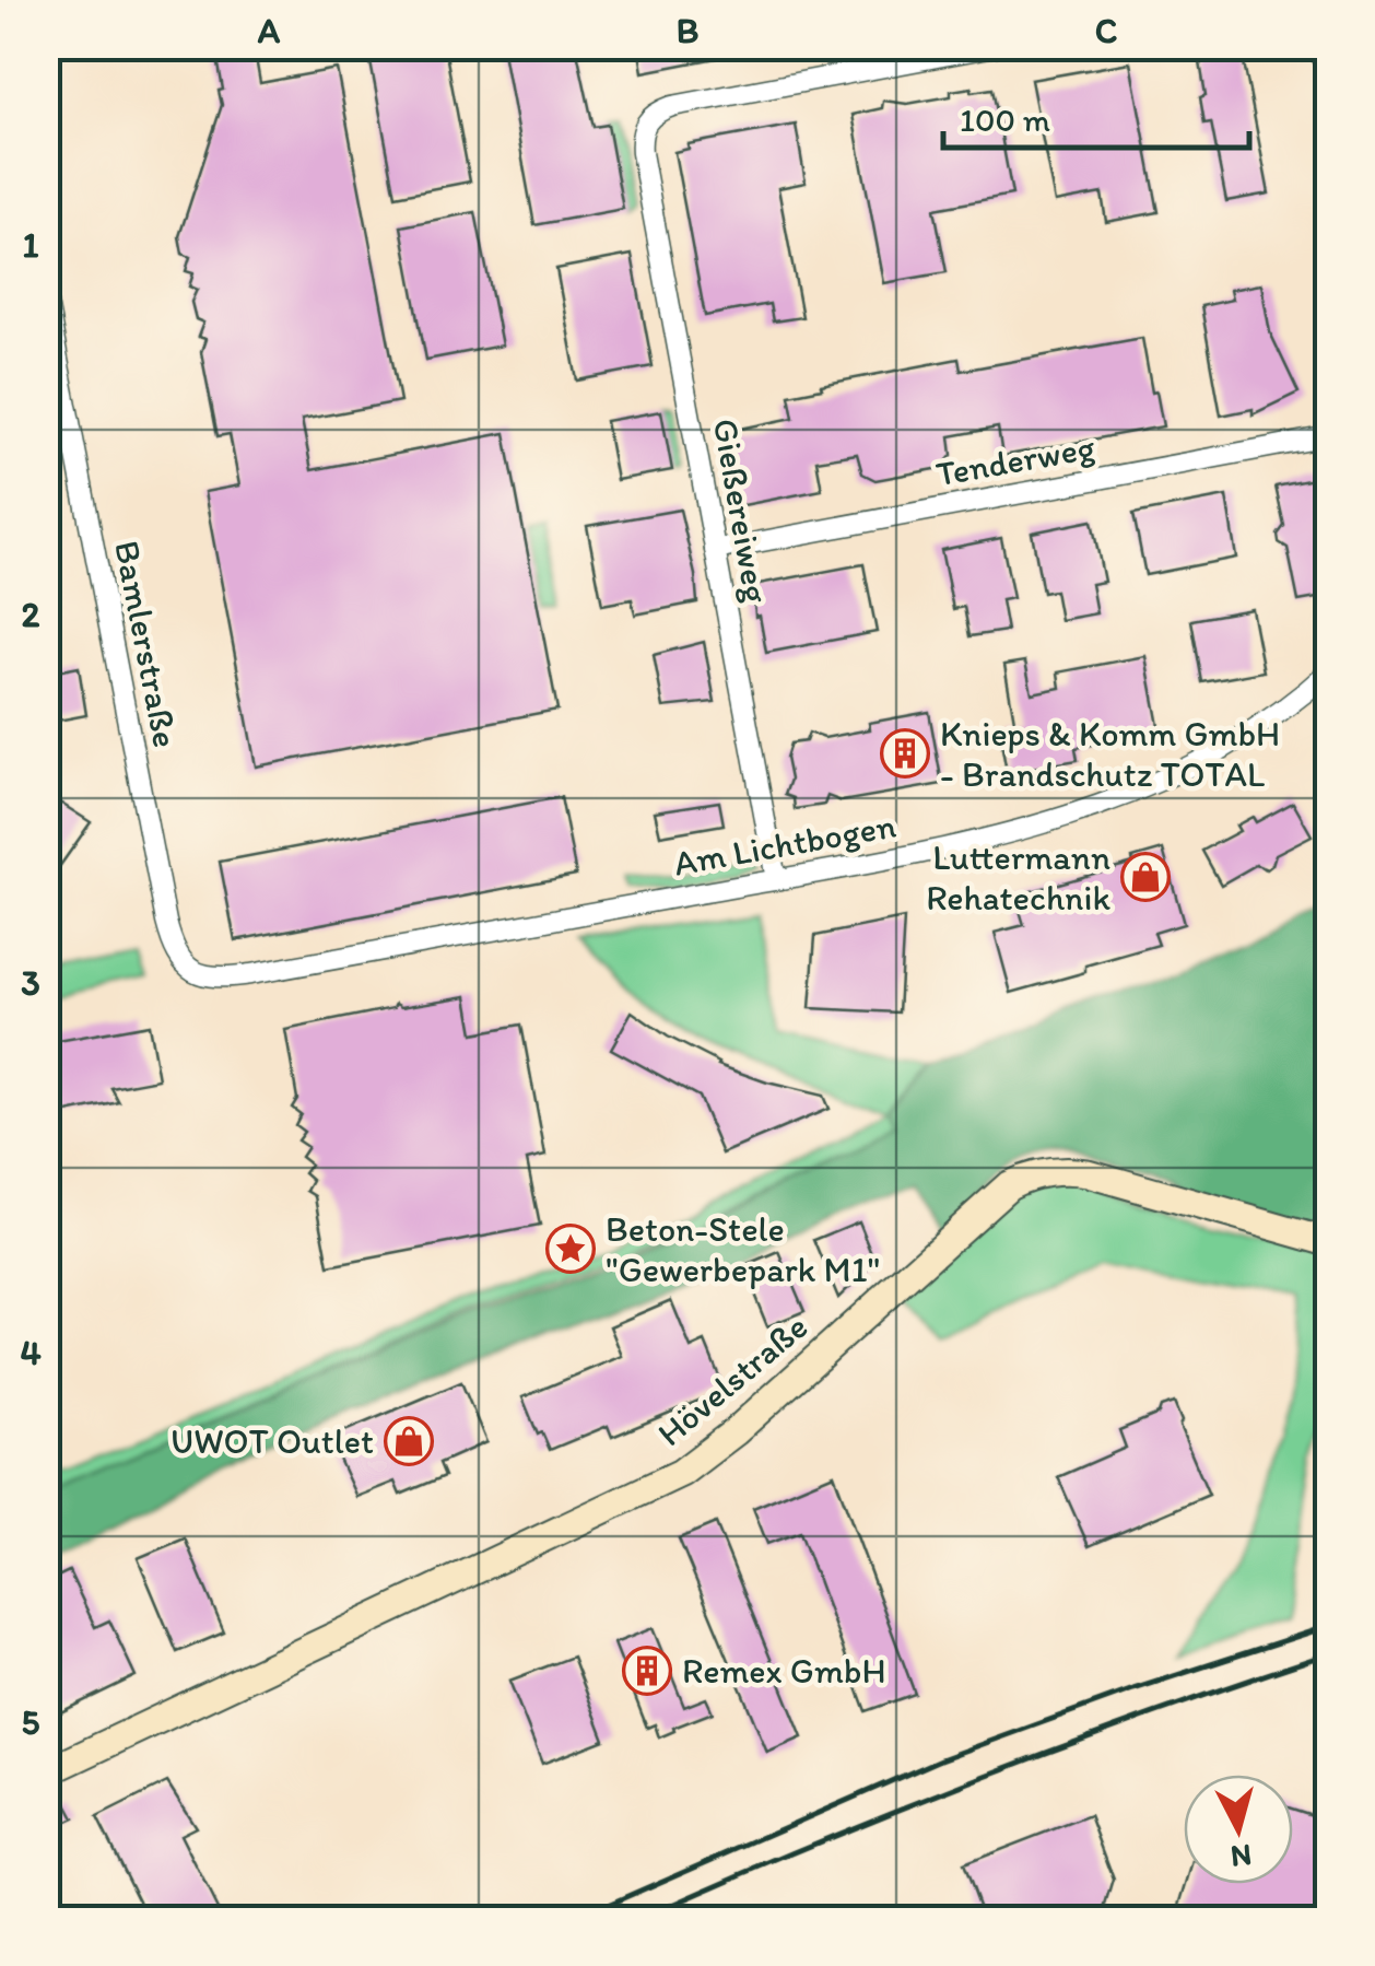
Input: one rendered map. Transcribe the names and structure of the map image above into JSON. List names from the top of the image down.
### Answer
{
  "streets": {
    "main road": ["Hövelstraße"],
    "street": [
      "Tenderweg",
      "Gießereiweg",
      "Bamlerstraße",
      "Am Lichtbogen"
    ]
  },
  "crossings": [
    ["Tenderweg", "Gießereiweg"],
    ["Gießereiweg", "Am Lichtbogen"],
    ["Bamlerstraße", "Am Lichtbogen"]
  ],
  "places": {
    "building": ["Knieps & Komm GmbH - Brandschutz TOTAL", "Remex GmbH"],
    "shop": ["Luttermann Rehatechnik", "UWOT Outlet"],
    "place": ["Beton-Stele \"Gewerbepark M1\""]
  },
  "scale_bar": "100 m",
  "north": "bottom",
  "grid": {
    "columns": ["A", "B", "C"],
    "rows": [
      "1",
      "2",
      "3",
      "4",
      "5"
    ]
  }
}
